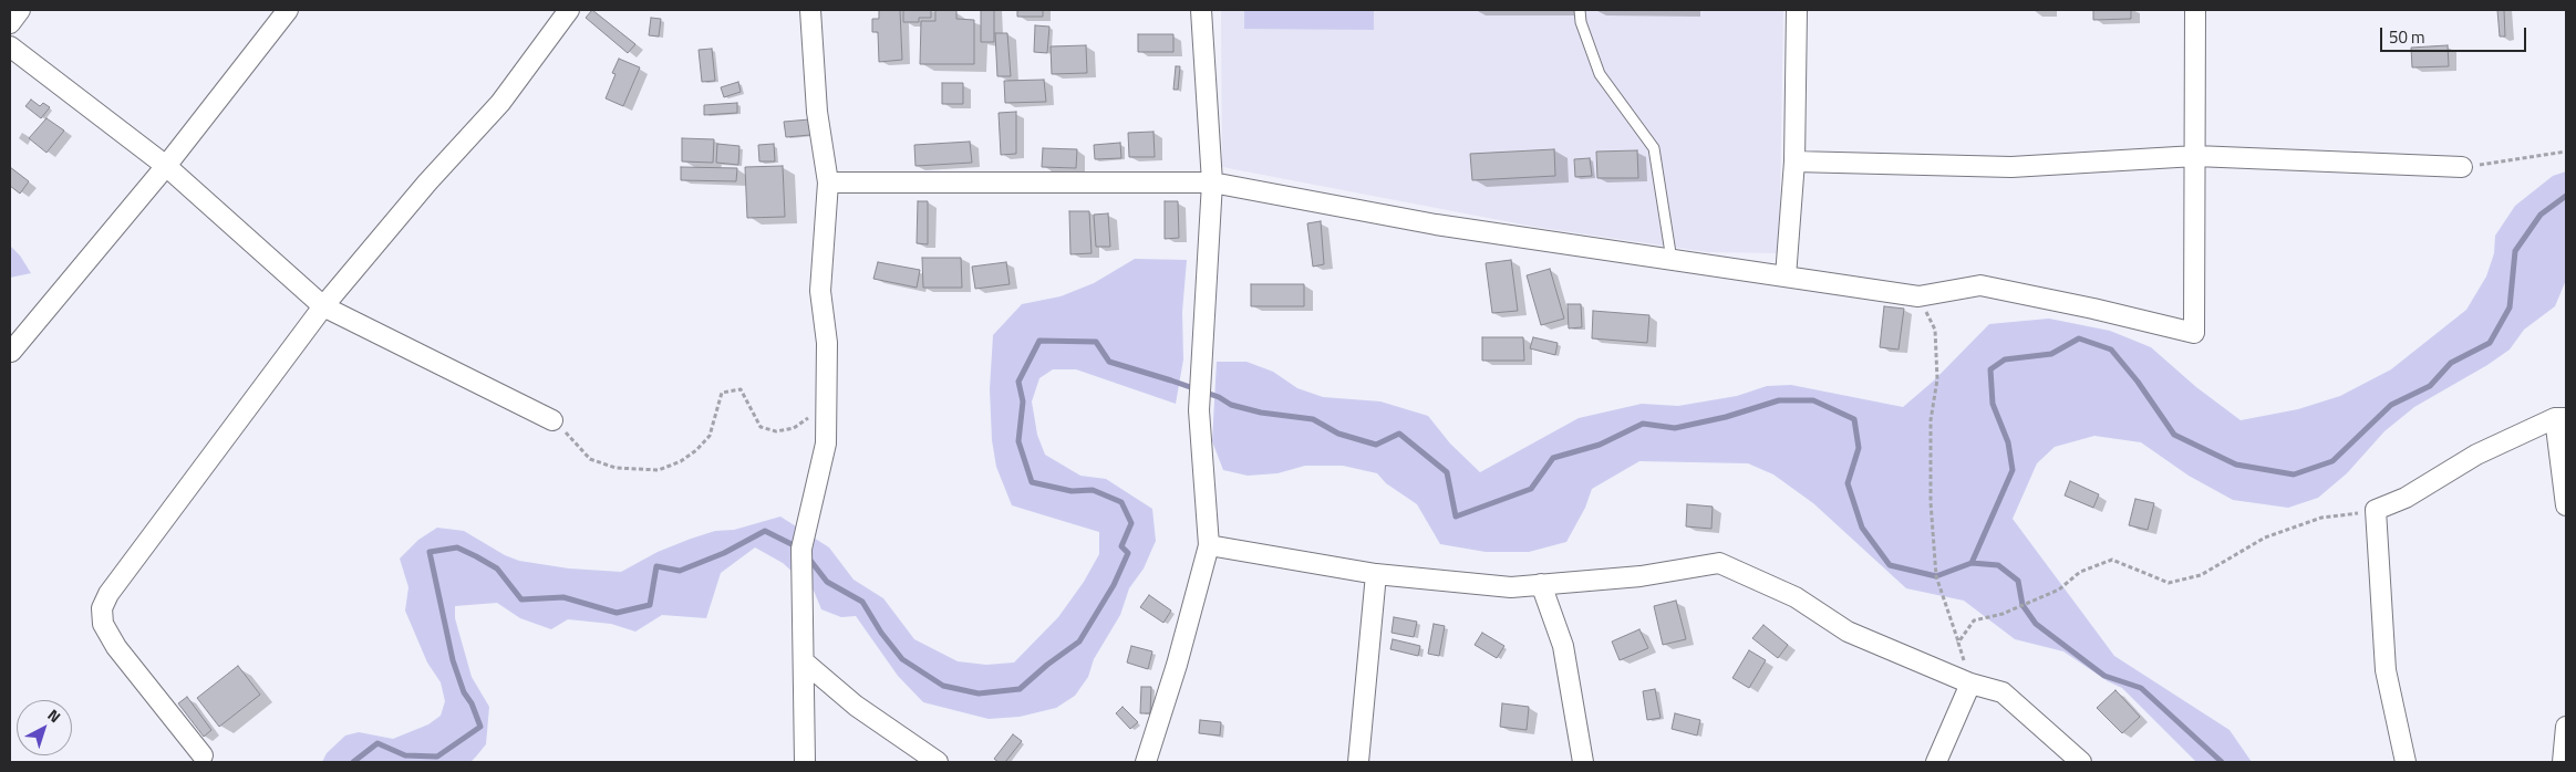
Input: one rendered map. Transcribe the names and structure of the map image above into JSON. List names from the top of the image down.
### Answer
{
  "scale_bar": "50 m",
  "north": "top right"
}
